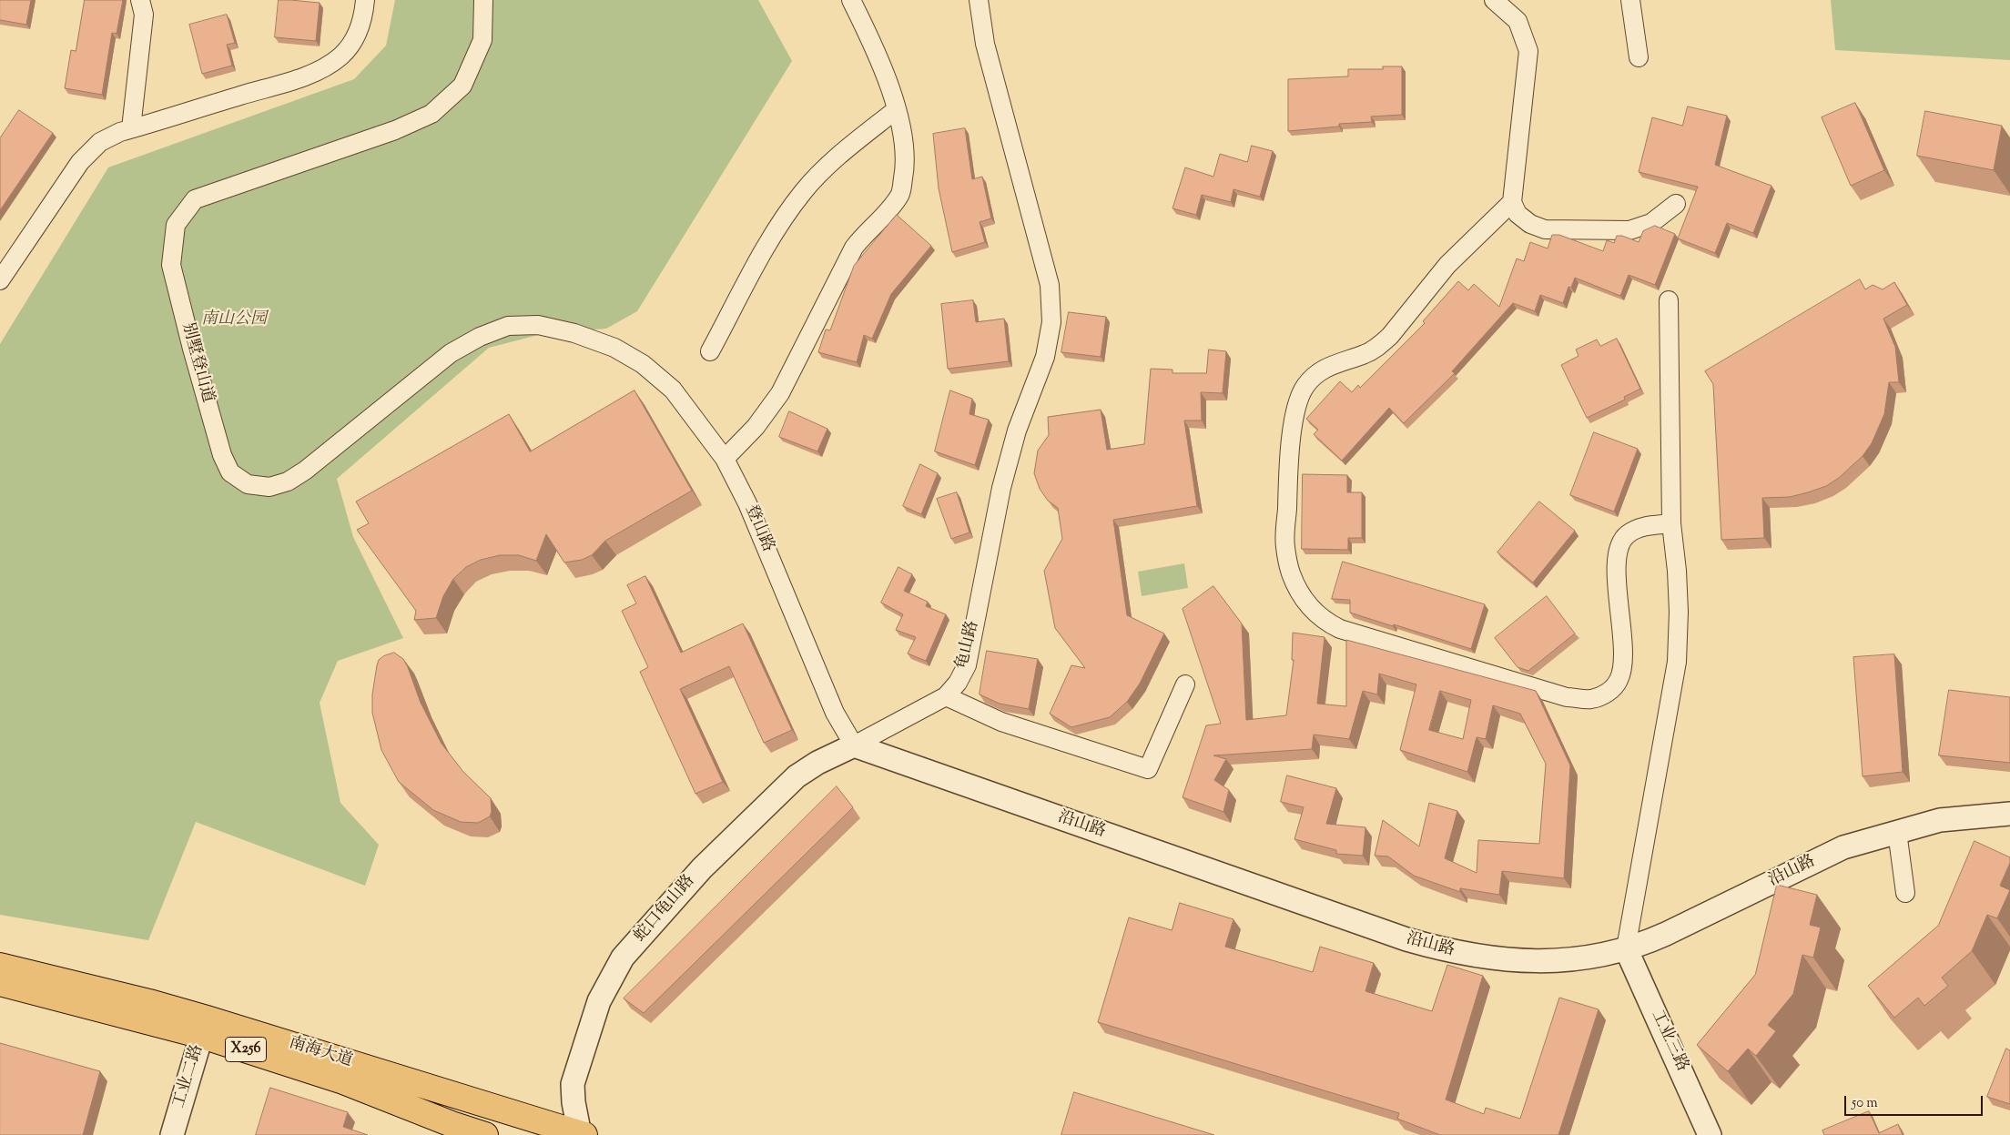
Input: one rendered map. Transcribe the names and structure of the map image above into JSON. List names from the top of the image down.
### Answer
{
  "streets": {
    "main road": ["X256", "南海大道"],
    "street": [
      "别墅登山道",
      "登山路",
      "龟山路",
      "沿山路",
      "蛇口龟山路",
      "工业三路",
      "工业二路"
    ]
  },
  "crossings": [
    ["别墅登山道", "登山路"],
    ["登山路", "龟山路"],
    ["登山路", "沿山路"],
    ["登山路", "蛇口龟山路"],
    ["龟山路", "沿山路"],
    ["龟山路", "蛇口龟山路"],
    ["沿山路", "蛇口龟山路"],
    ["沿山路", "工业三路"],
    ["蛇口龟山路", "南海大道"],
    ["南海大道", "工业二路"]
  ],
  "parks": ["南山公园"],
  "scale_bar": "50 m"
}
